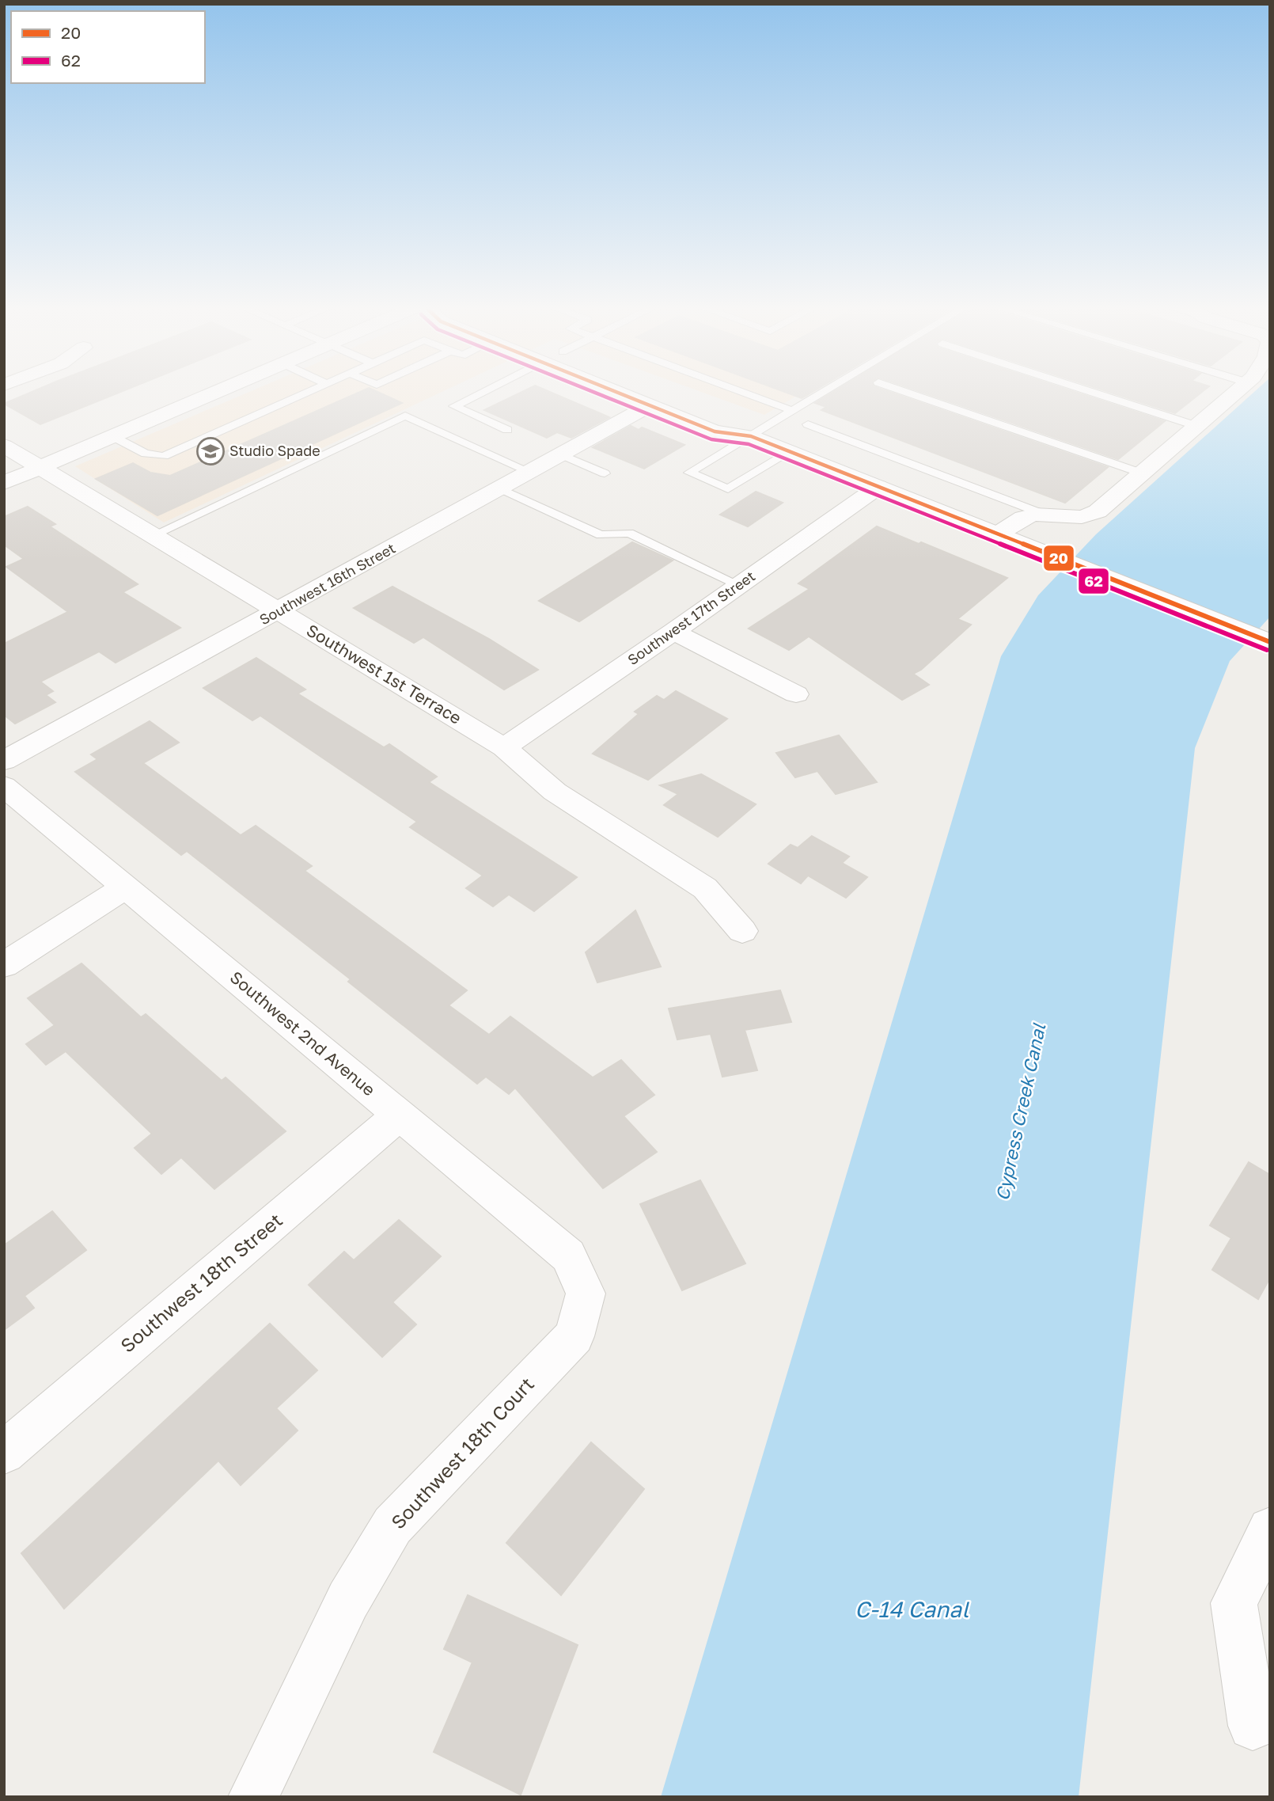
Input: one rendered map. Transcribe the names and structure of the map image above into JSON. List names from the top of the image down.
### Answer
{
  "streets": {
    "street": [
      "Southwest 16th Street",
      "Southwest 17th Street",
      "Southwest 1st Terrace",
      "Southwest 2nd Avenue",
      "Southwest 18th Street",
      "Southwest 18th Court"
    ]
  },
  "crossings": [
    ["Southwest 16th Street", "Southwest 1st Terrace"],
    ["Southwest 17th Street", "Southwest 1st Terrace"],
    ["Southwest 2nd Avenue", "Southwest 18th Street"],
    ["Southwest 2nd Avenue", "Southwest 18th Court"]
  ],
  "water": ["Cypress Creek Canal", "C-14 Canal"],
  "places": {
    "school or university": ["Studio Spade"]
  },
  "lines": ["transit line 20", "transit line 62"],
  "legend": ["20", "62"]
}
